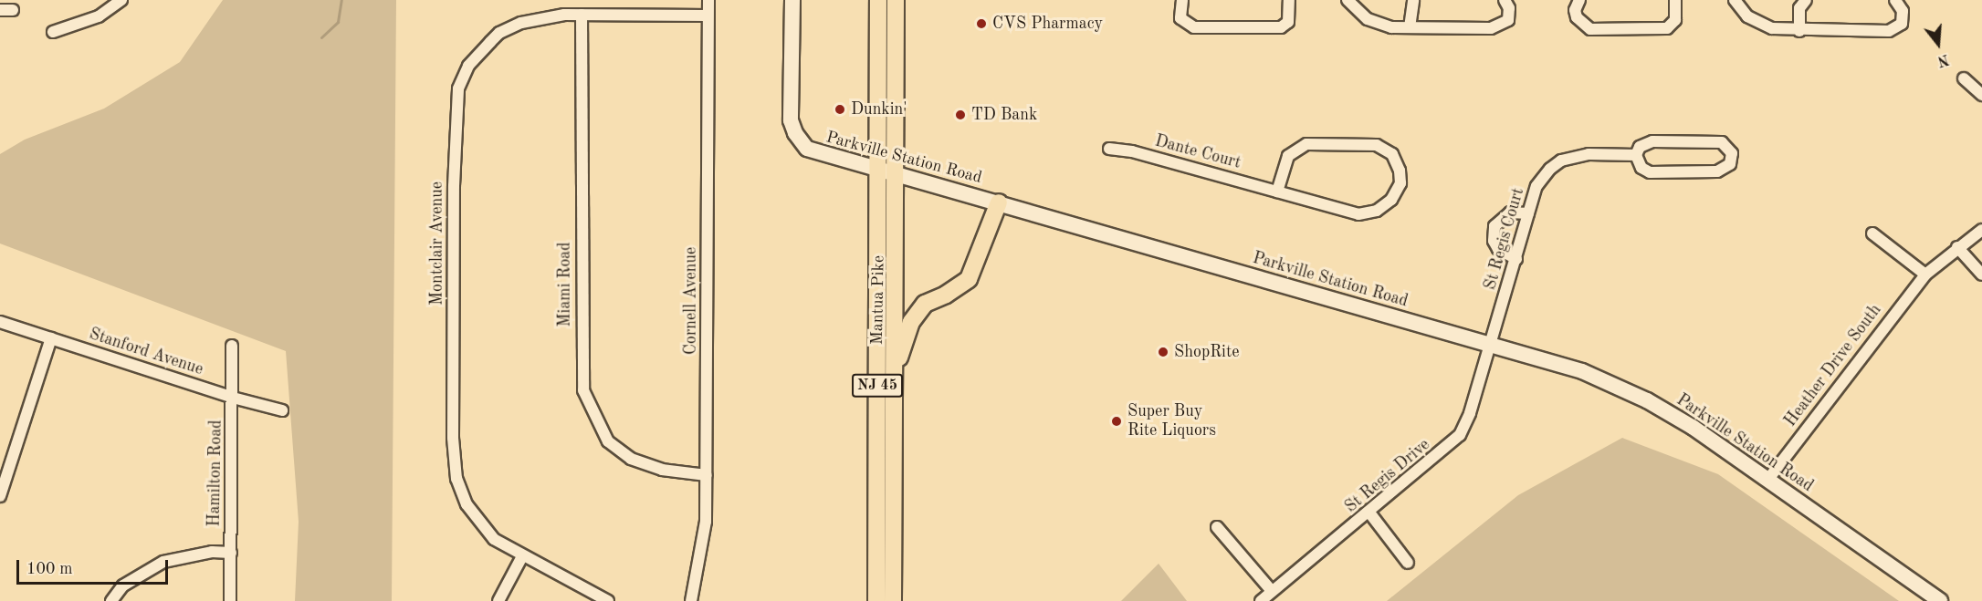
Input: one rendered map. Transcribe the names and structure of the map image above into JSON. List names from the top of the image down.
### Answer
{
  "streets": {
    "main road": ["Parkville Station Road", "Mantua Pike", "NJ 45"],
    "street": [
      "Dante Court",
      "St Regis Court",
      "Montclair Avenue",
      "Miami Road",
      "Cornell Avenue",
      "Stanford Avenue",
      "Heather Drive South",
      "Hamilton Road",
      "St Regis Drive"
    ]
  },
  "crossings": [
    ["Parkville Station Road", "St Regis Court"],
    ["Parkville Station Road", "Mantua Pike"],
    ["Parkville Station Road", "Heather Drive South"],
    ["Parkville Station Road", "St Regis Drive"],
    ["St Regis Court", "St Regis Drive"],
    ["Montclair Avenue", "Miami Road"],
    ["Montclair Avenue", "Cornell Avenue"],
    ["Miami Road", "Cornell Avenue"],
    ["Stanford Avenue", "Hamilton Road"]
  ],
  "places": [
    "CVS Pharmacy",
    "Dunkin'",
    "TD Bank",
    "ShopRite",
    "Super Buy Rite Liquors"
  ],
  "scale_bar": "100 m",
  "north": "bottom"
}
